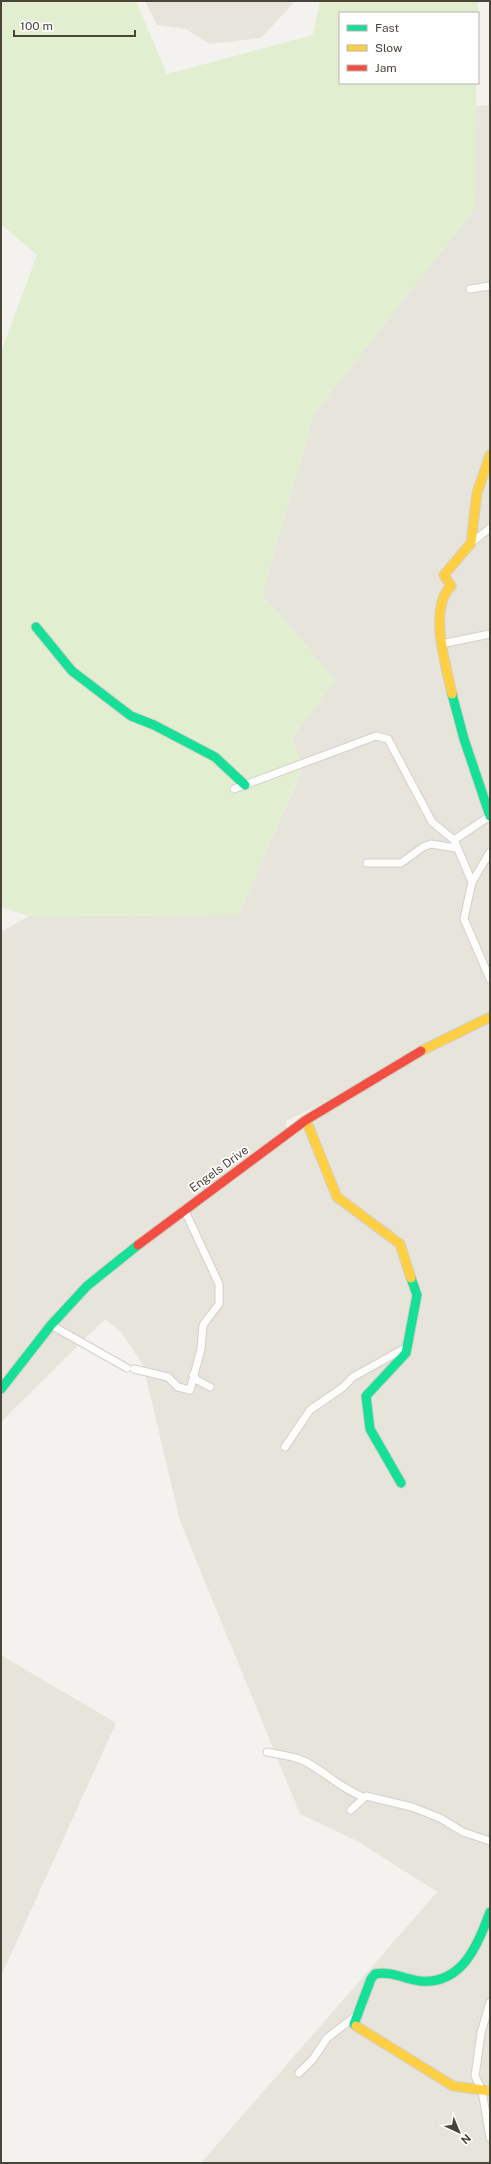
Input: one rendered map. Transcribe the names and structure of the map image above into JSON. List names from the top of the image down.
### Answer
{
  "streets": {
    "street": ["Engels Drive"]
  },
  "legend": ["Fast", "Slow", "Jam"],
  "scale_bar": "100 m",
  "north": "bottom right"
}
